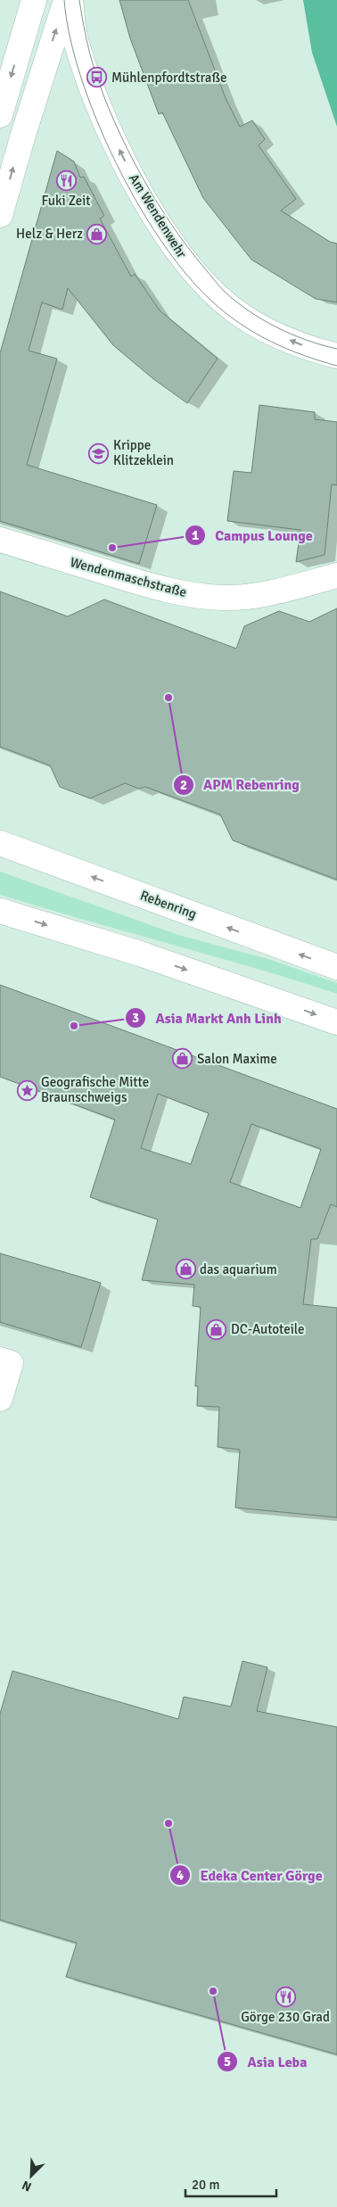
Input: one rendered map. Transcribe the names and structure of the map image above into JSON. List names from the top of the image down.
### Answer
{
  "streets": {
    "main road": ["Am Wendenwehr", "Wendenmaschstraße", "Rebenring"]
  },
  "one_way": ["Am Wendenwehr"],
  "places": {
    "bus stop": ["Mühlenpfordtstraße"],
    "restaurant": ["Fuki Zeit", "Görge 230 Grad"],
    "shop": [
      "Helz & Herz",
      "Salon Maxime",
      "das aquarium",
      "DC-Autoteile"
    ],
    "school or university": ["Krippe Klitzeklein"],
    "other": [
      "Campus Lounge",
      "APM Rebenring",
      "Asia Markt Anh Linh",
      "Edeka Center Görge",
      "Asia Leba"
    ],
    "place": ["Geografische Mitte Braunschweigs"]
  },
  "scale_bar": "20 m",
  "north": "bottom left"
}
